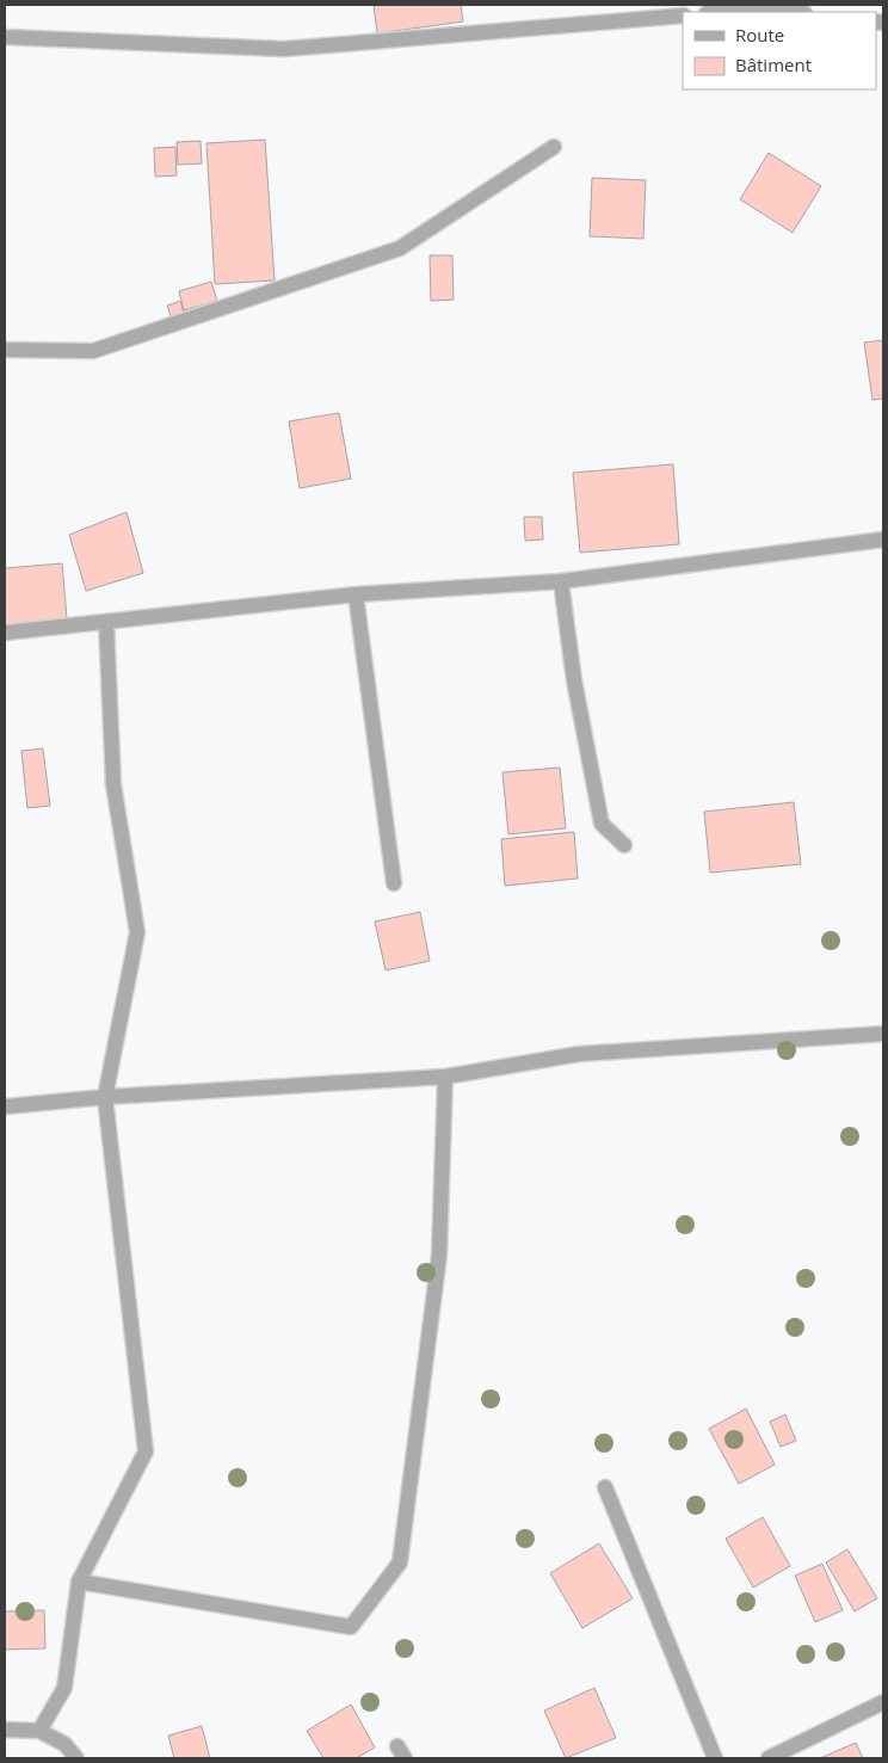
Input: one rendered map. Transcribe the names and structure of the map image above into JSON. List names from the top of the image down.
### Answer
{
  "legend": ["Route", "Bâtiment"]
}
